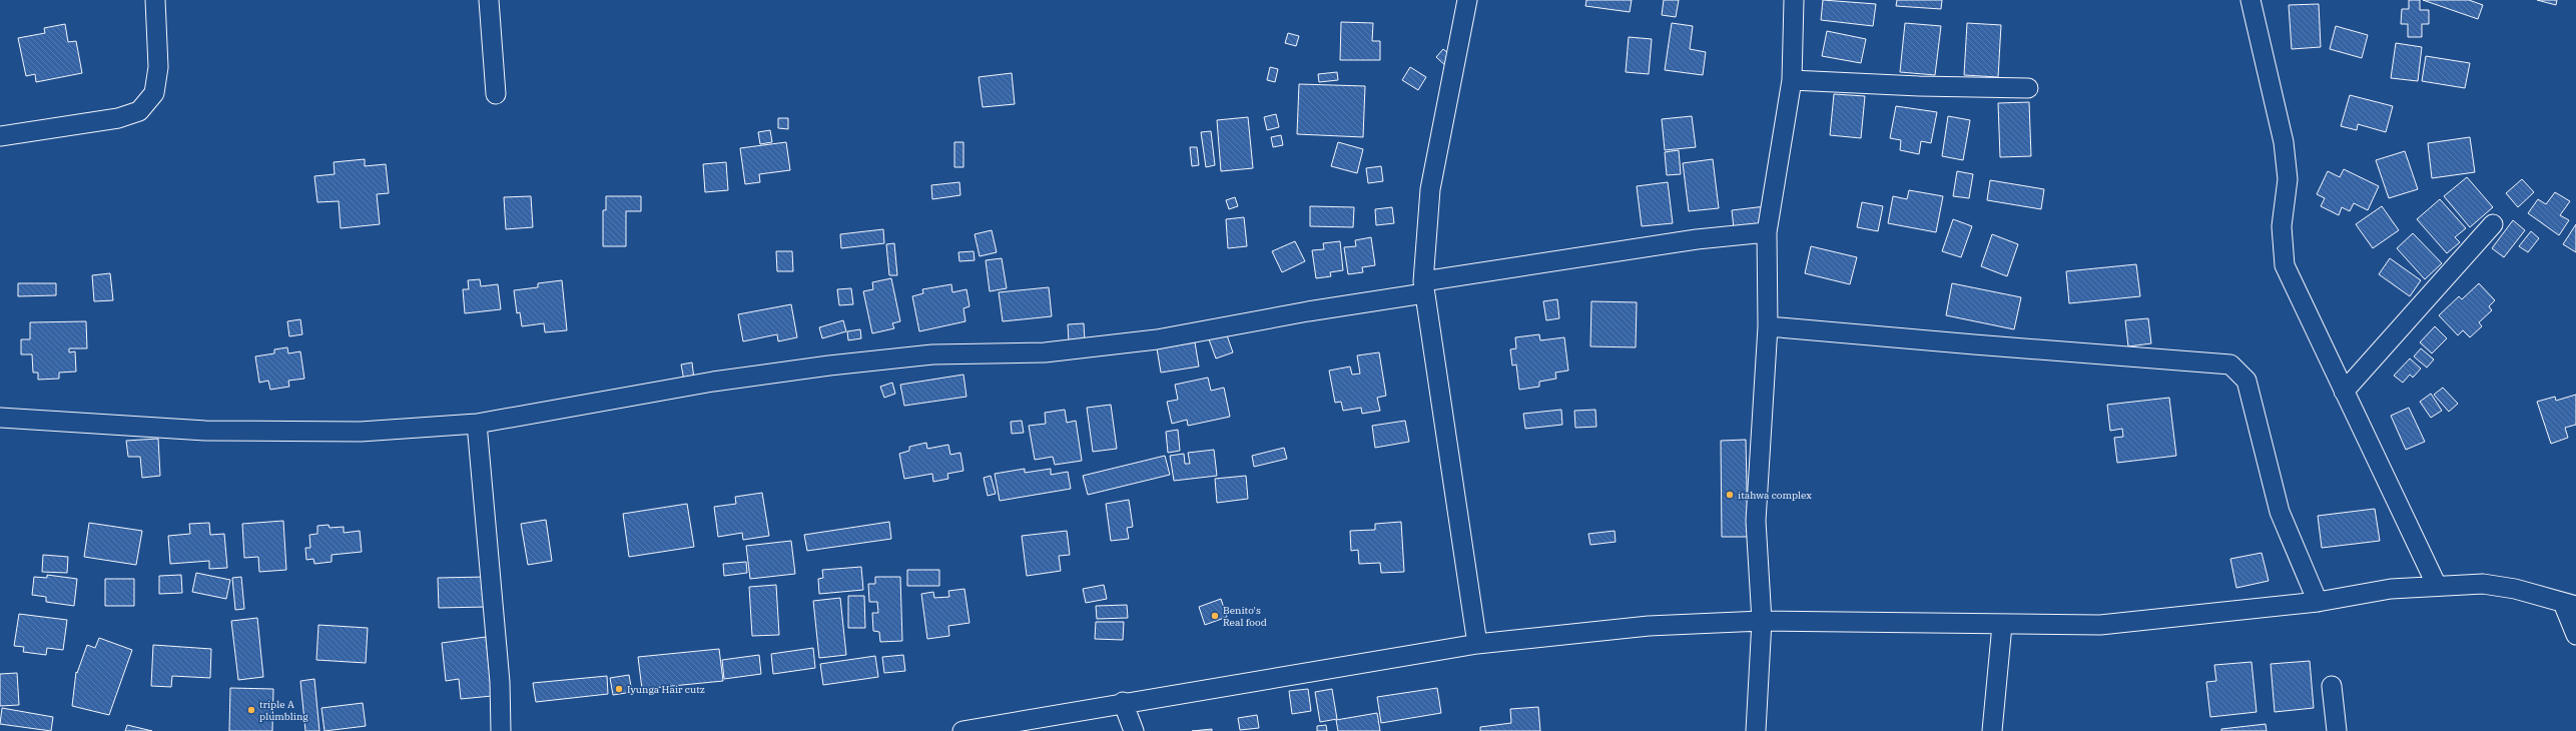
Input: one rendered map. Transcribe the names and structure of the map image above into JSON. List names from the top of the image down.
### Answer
{
  "places": [
    "itahwa complex",
    "Benito's Real food",
    "Iyunga Hair cutz",
    "triple A plumbling"
  ]
}
